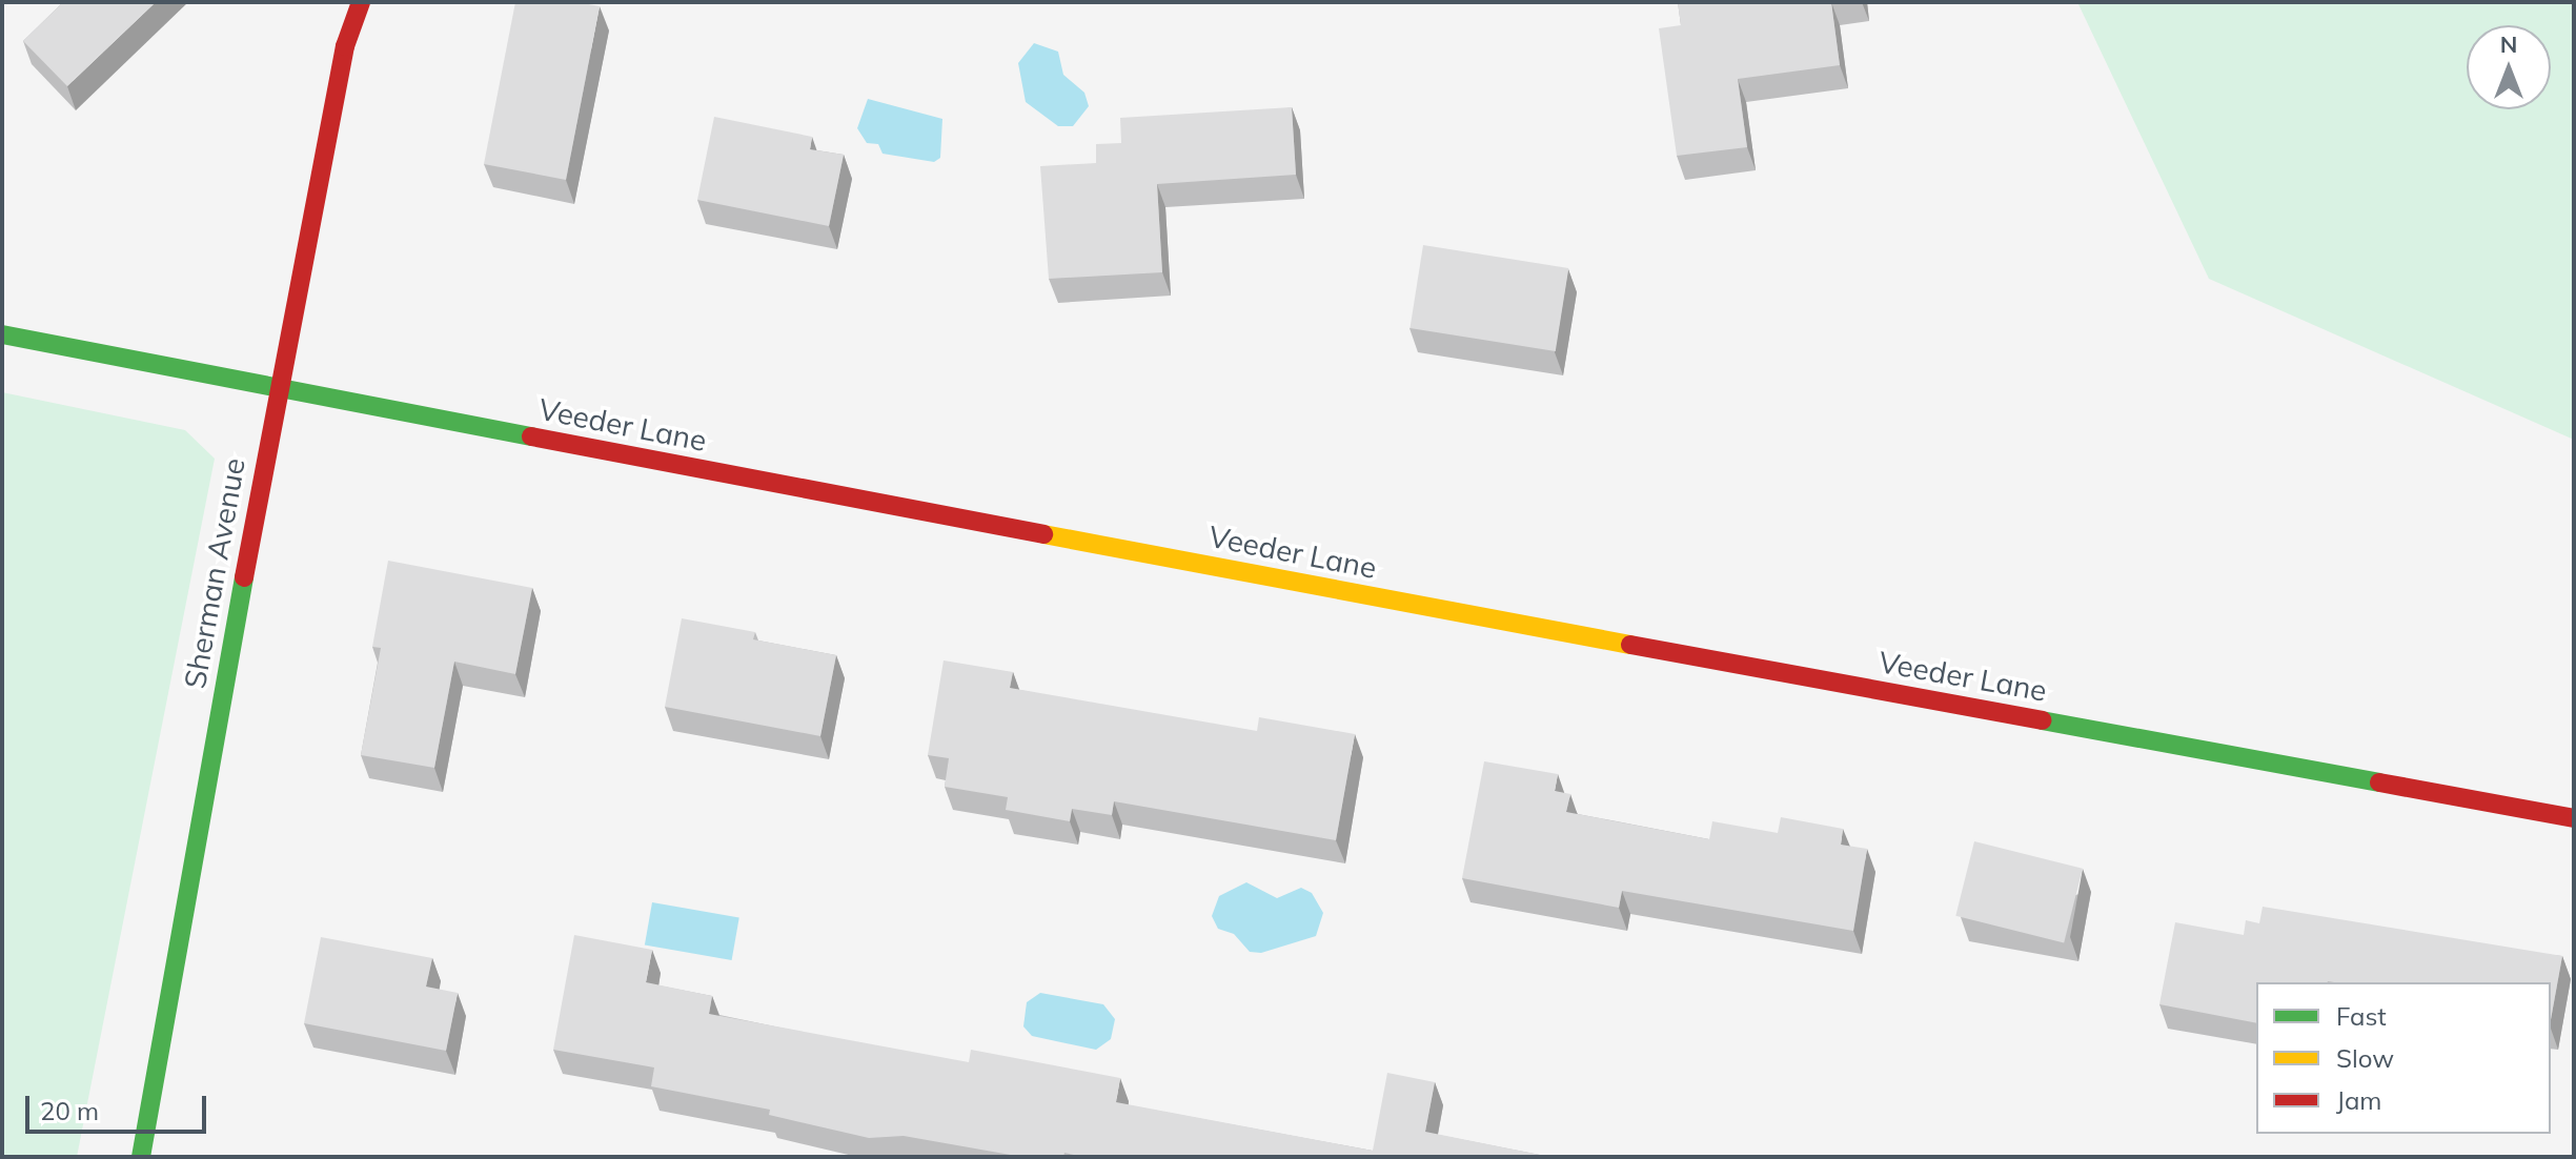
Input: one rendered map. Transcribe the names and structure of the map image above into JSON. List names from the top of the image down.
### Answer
{
  "streets": {
    "street": ["Veeder Lane", "Sherman Avenue"]
  },
  "crossings": [
    ["Veeder Lane", "Sherman Avenue"]
  ],
  "legend": ["Fast", "Slow", "Jam"],
  "scale_bar": "20 m",
  "north": "top"
}
